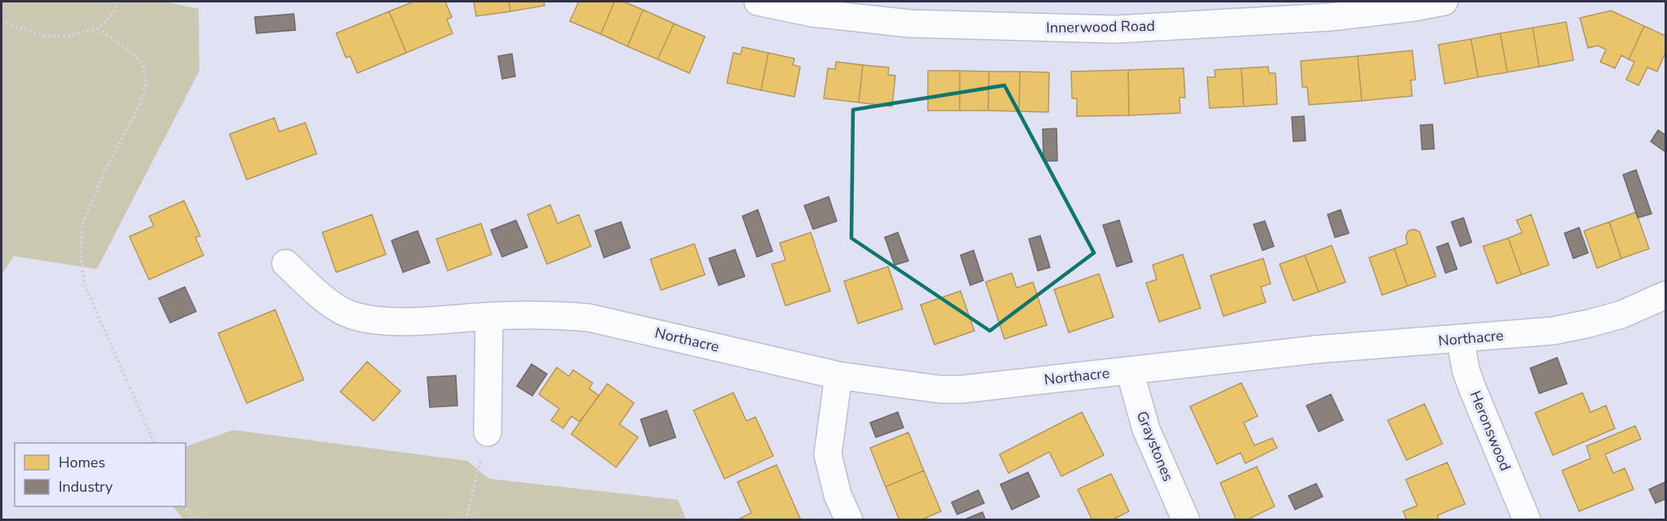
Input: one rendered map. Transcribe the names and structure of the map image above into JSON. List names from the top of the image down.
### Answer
{
  "streets": {
    "street": [
      "Innerwood Road",
      "Northacre",
      "Heronswood",
      "Graystones"
    ]
  },
  "crossings": [
    ["Northacre", "Heronswood"],
    ["Northacre", "Graystones"]
  ],
  "legend": ["Homes", "Industry"]
}
